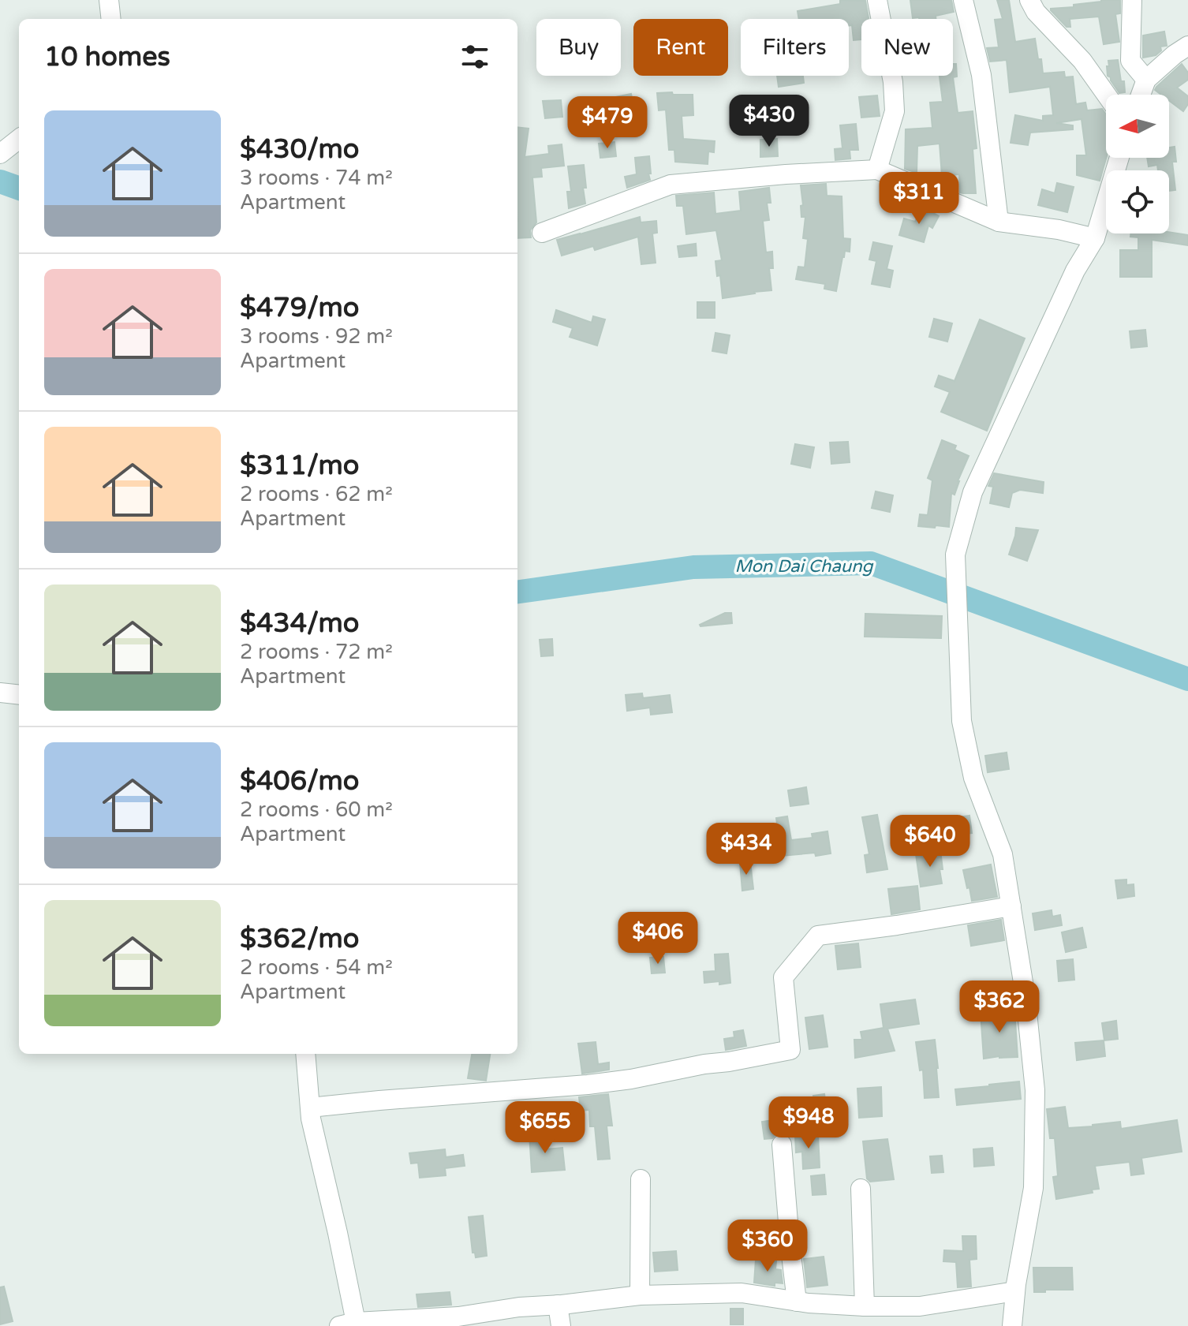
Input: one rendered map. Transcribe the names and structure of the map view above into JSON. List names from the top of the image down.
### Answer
{
  "water": ["Mon Dai Chaung"],
  "north": "left",
  "page": {
    "chip": [
      "Buy",
      "Rent",
      "Filters",
      "New"
    ],
    "heading": "10 homes",
    "price": [
      "$430",
      "$479",
      "$311",
      "$640",
      "$434",
      "$406",
      "$362",
      "$948",
      "$655",
      "$360"
    ],
    "list": [
      {
        "name": "$430/mo",
        "note": "3 rooms · 74 m² · Apartment"
      },
      {
        "name": "$479/mo",
        "note": "3 rooms · 92 m² · Apartment"
      },
      {
        "name": "$311/mo",
        "note": "2 rooms · 62 m² · Apartment"
      },
      {
        "name": "$434/mo",
        "note": "2 rooms · 72 m² · Apartment"
      },
      {
        "name": "$406/mo",
        "note": "2 rooms · 60 m² · Apartment"
      },
      {
        "name": "$362/mo",
        "note": "2 rooms · 54 m² · Apartment"
      }
    ]
  }
}
